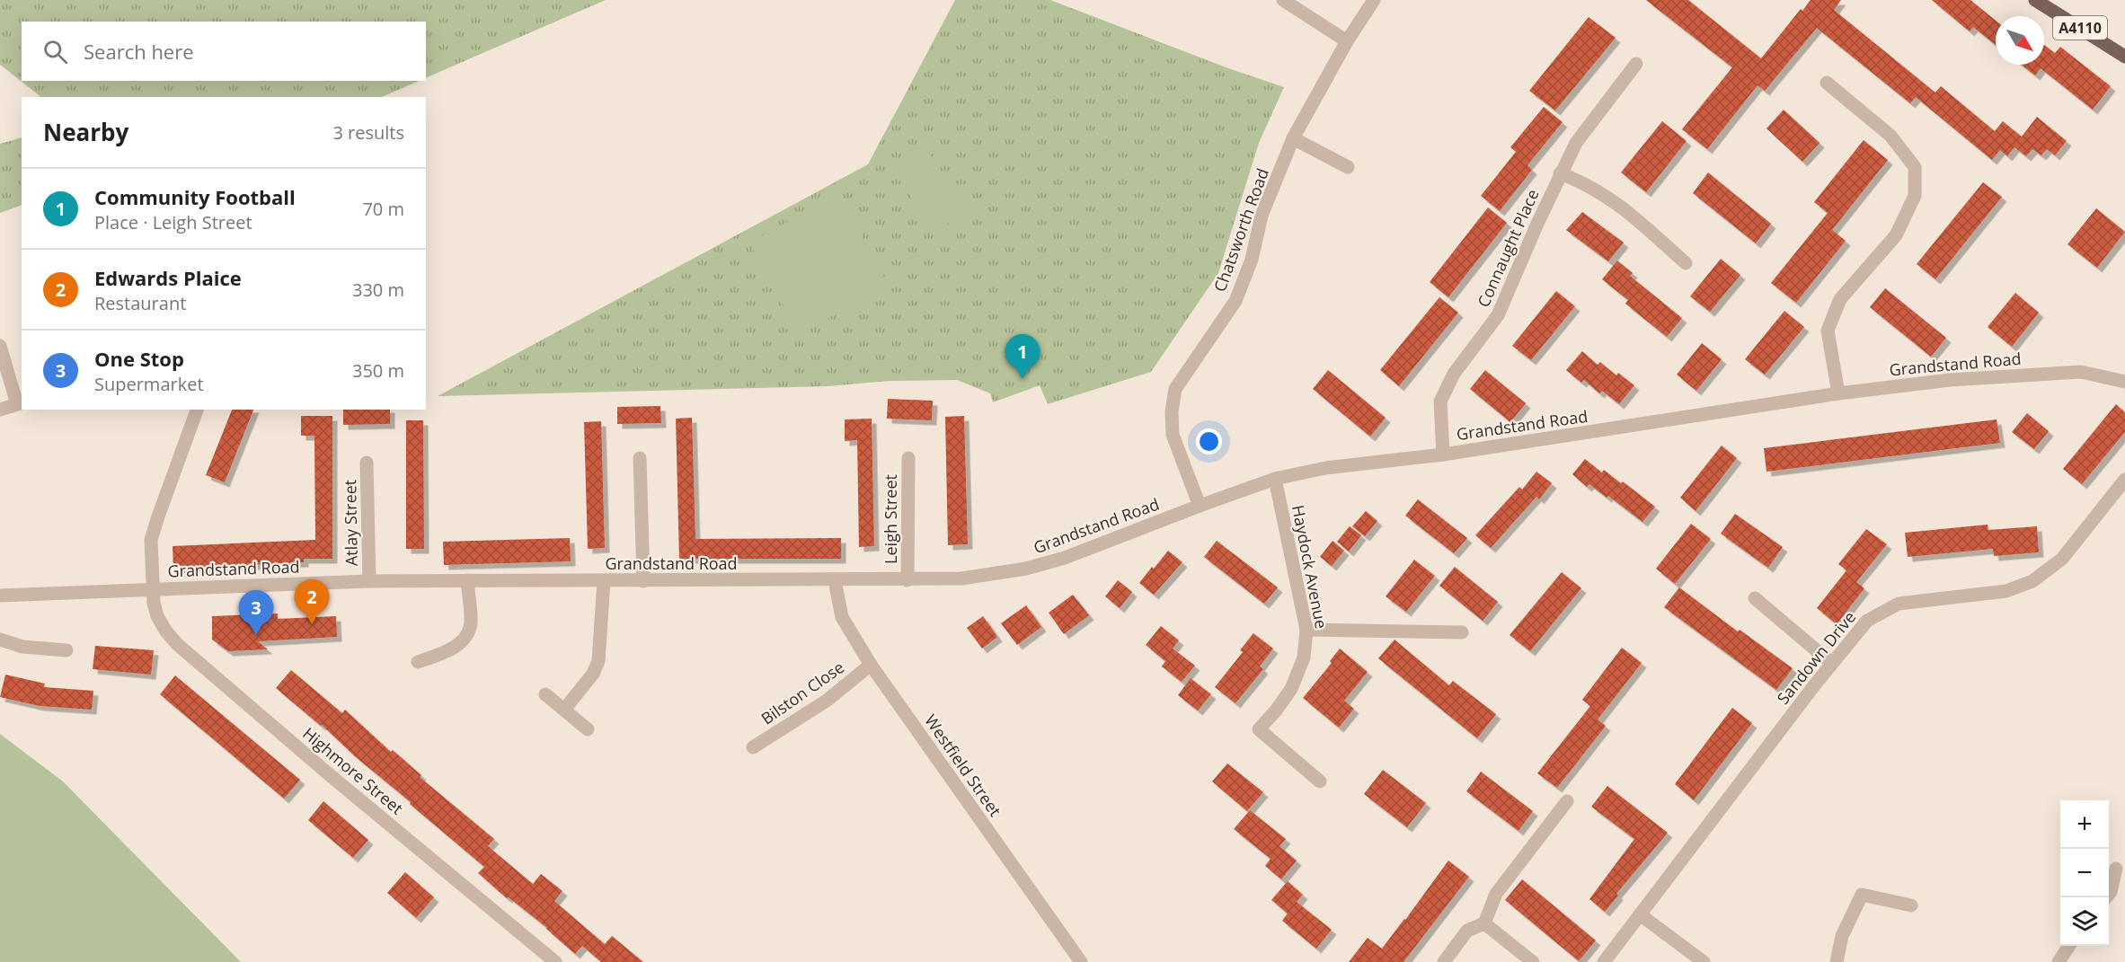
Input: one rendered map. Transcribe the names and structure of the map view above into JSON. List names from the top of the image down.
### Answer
{
  "streets": {
    "main road": ["A4110"],
    "street": [
      "Chatsworth Road",
      "Connaught Place",
      "Grandstand Road",
      "Leigh Street",
      "Atlay Street",
      "Haydock Avenue",
      "Sandown Drive",
      "Bilston Close",
      "Westfield Street",
      "Highmore Street"
    ]
  },
  "crossings": [
    ["Chatsworth Road", "Grandstand Road"],
    ["Connaught Place", "Grandstand Road"],
    ["Grandstand Road", "Leigh Street"],
    ["Grandstand Road", "Atlay Street"],
    ["Grandstand Road", "Haydock Avenue"],
    ["Grandstand Road", "Westfield Street"],
    ["Grandstand Road", "Highmore Street"],
    ["Bilston Close", "Westfield Street"]
  ],
  "north": "bottom right",
  "page": {
    "search": "Search here",
    "heading": ["Nearby", "3 results"],
    "list": [
      {
        "mark": "1",
        "name": "Community Football",
        "note": "Place · Leigh Street",
        "value": "70 m"
      },
      {
        "mark": "2",
        "name": "Edwards Plaice",
        "note": "Restaurant",
        "value": "330 m"
      },
      {
        "mark": "3",
        "name": "One Stop",
        "note": "Supermarket",
        "value": "350 m"
      }
    ],
    "pins": ["1", "2", "3"],
    "map_buttons": ["+", "−"]
  }
}
